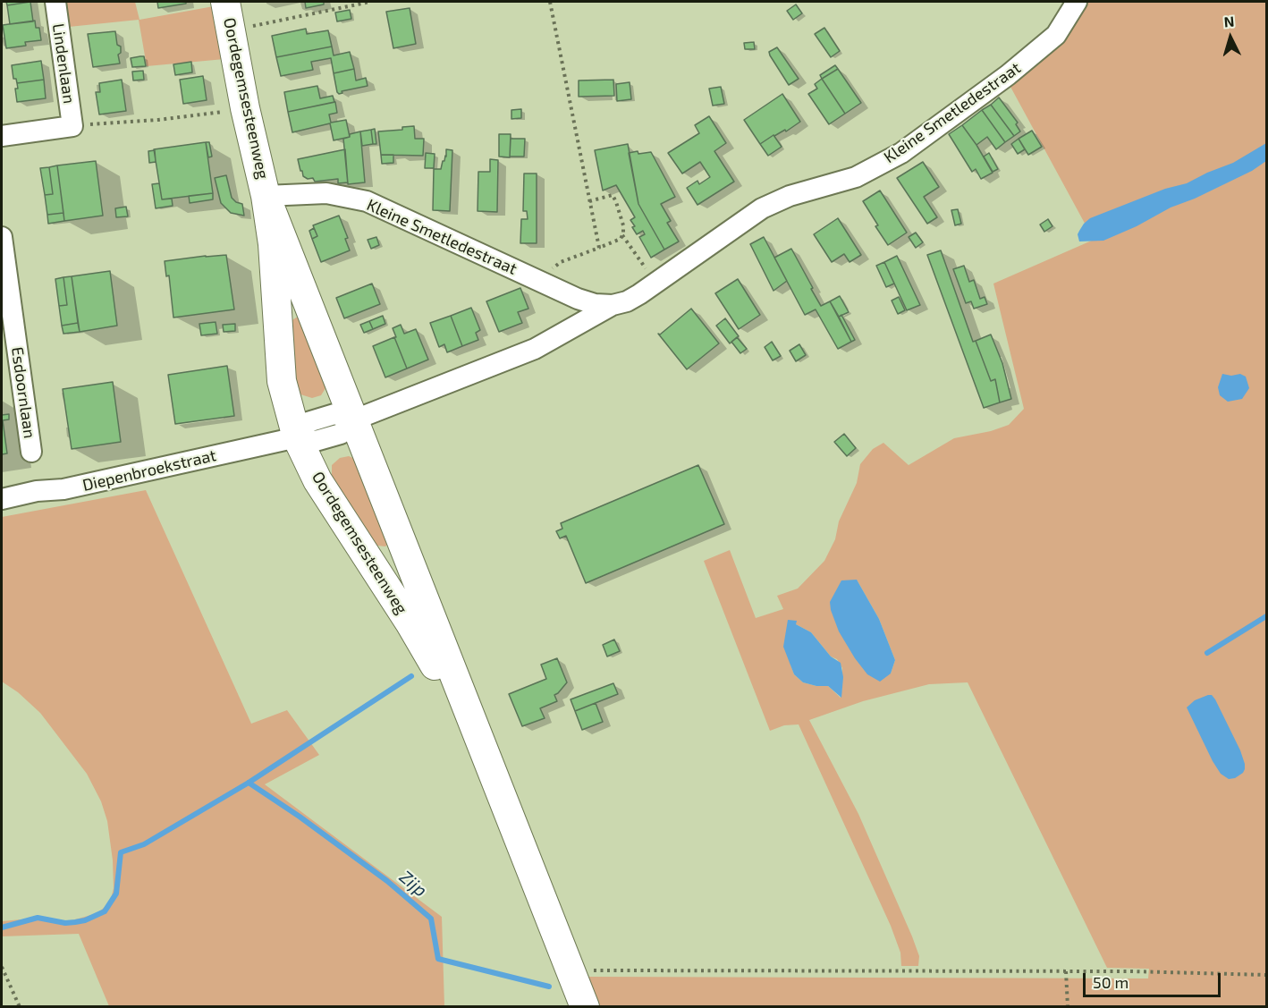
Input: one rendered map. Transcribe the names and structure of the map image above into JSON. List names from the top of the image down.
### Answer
{
  "streets": {
    "street": [
      "Lindenlaan",
      "Oordegemsesteenweg",
      "Kleine Smetledestraat",
      "Esdoornlaan",
      "Diepenbroekstraat"
    ]
  },
  "crossings": [
    ["Oordegemsesteenweg", "Kleine Smetledestraat"],
    ["Oordegemsesteenweg", "Diepenbroekstraat"],
    ["Kleine Smetledestraat", "Diepenbroekstraat"]
  ],
  "water": ["Zijp"],
  "scale_bar": "50 m",
  "north": "top"
}
